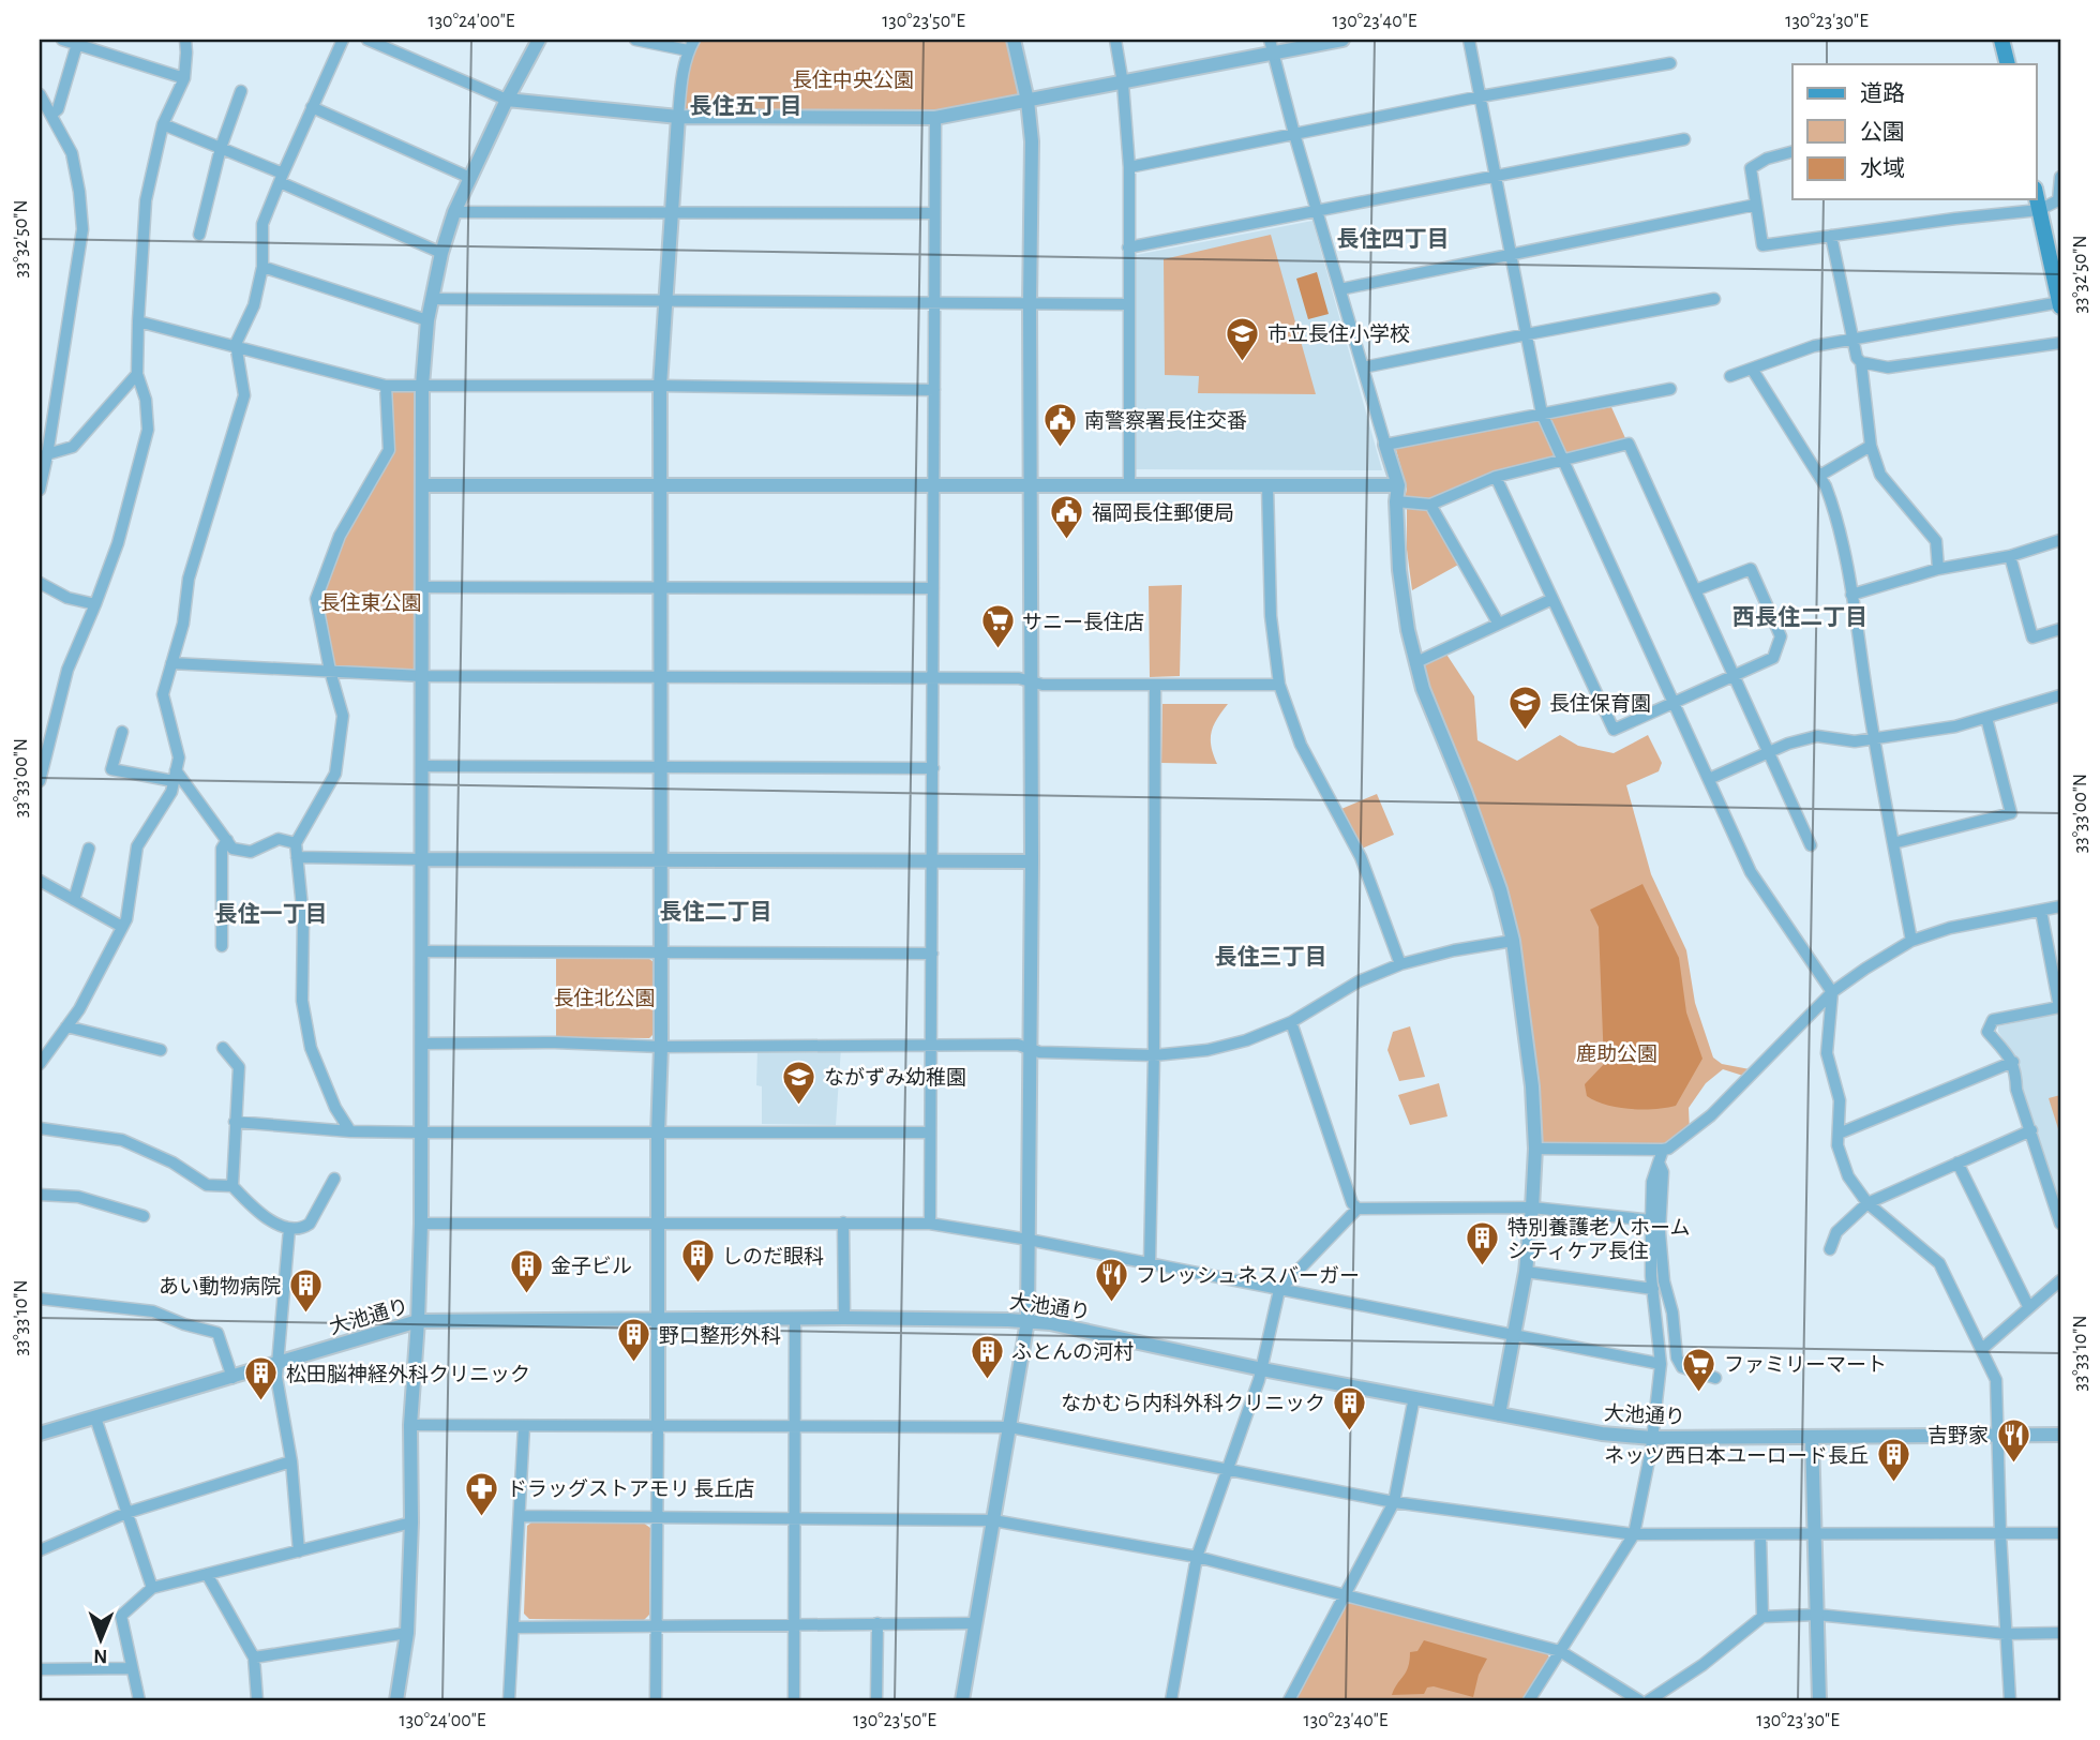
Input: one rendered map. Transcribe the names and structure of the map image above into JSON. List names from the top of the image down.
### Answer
{
  "streets": {
    "street": ["大池通り"]
  },
  "districts": [
    "長住五丁目",
    "長住四丁目",
    "西長住二丁目",
    "長住二丁目",
    "長住一丁目",
    "長住三丁目"
  ],
  "parks": [
    "長住中央公園",
    "長住東公園",
    "長住北公園",
    "鹿助公園"
  ],
  "places": {
    "school or university": ["市立長住小学校", "長住保育園", "ながずみ幼稚園"],
    "public building": ["南警察署長住交番", "福岡長住郵便局"],
    "supermarket": ["サニー長住店", "ファミリーマート"],
    "building": [
      "特別養護老人ホーム シティケア長住",
      "しのだ眼科",
      "金子ビル",
      "あい動物病院",
      "野口整形外科",
      "ふとんの河村",
      "松田脳神経外科クリニック",
      "なかむら内科外科クリニック",
      "ネッツ西日本ユーロード長丘"
    ],
    "restaurant": ["フレッシュネスバーガー", "吉野家"],
    "pharmacy": ["ドラッグストアモリ 長丘店"]
  },
  "legend": ["道路", "公園", "水域"],
  "north": "bottom",
  "coordinates": [
    "130°24'00\"E",
    "130°23'50\"E",
    "130°23'40\"E",
    "130°23'30\"E",
    "33°32'50\"N",
    "33°33'00\"N",
    "33°33'10\"N"
  ]
}
